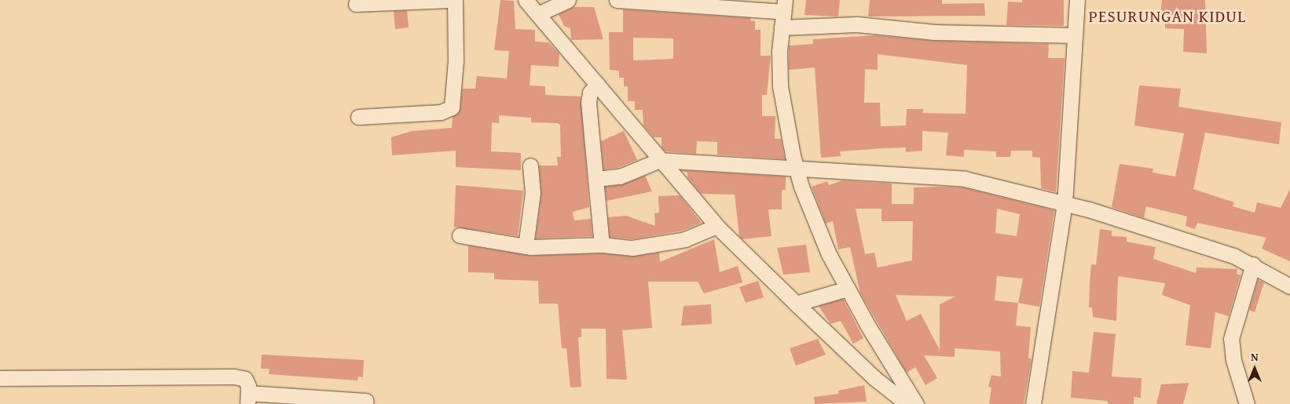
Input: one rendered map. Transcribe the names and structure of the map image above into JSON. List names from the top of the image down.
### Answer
{
  "districts": ["PESURUNGAN KIDUL"],
  "north": "top"
}
